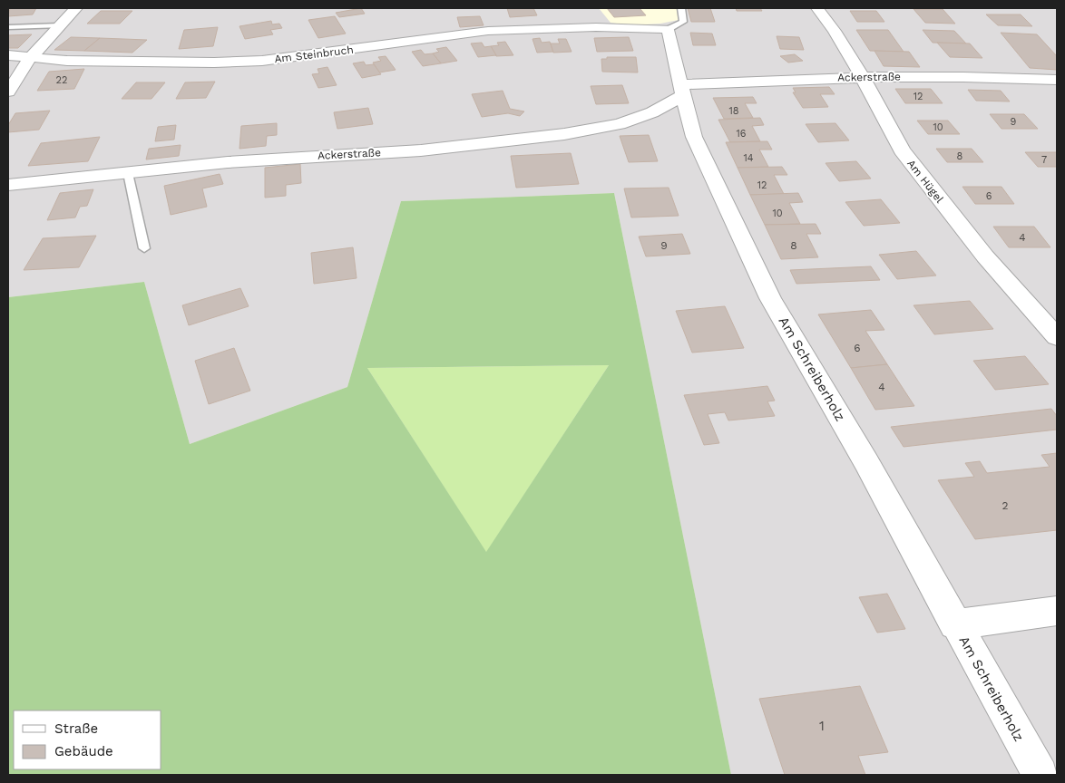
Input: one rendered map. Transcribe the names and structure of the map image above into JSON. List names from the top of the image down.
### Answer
{
  "streets": {
    "street": [
      "Am Steinbruch",
      "Ackerstraße",
      "Am Hügel",
      "Am Schreiberholz"
    ]
  },
  "crossings": [
    ["Ackerstraße", "Am Hügel"],
    ["Ackerstraße", "Am Schreiberholz"]
  ],
  "house_numbers": [
    "22",
    "12",
    "18",
    "9",
    "10",
    "16",
    "8",
    "14",
    "7",
    "12",
    "6",
    "10",
    "4",
    "9",
    "8",
    "6",
    "4",
    "2",
    "1"
  ],
  "legend": ["Straße", "Gebäude"]
}
